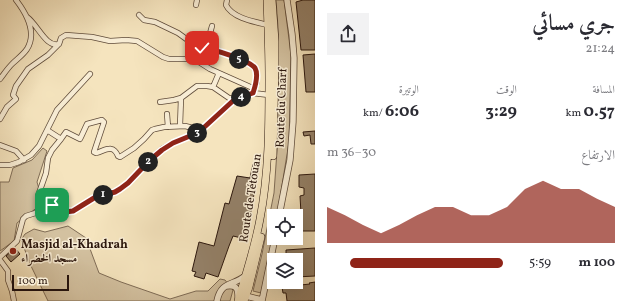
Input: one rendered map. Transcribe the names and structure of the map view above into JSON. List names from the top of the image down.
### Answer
{
  "streets": {
    "highway": ["Route de Tétouan"],
    "street": ["Route du Charf"]
  },
  "places": ["Masjid al-Khadrah مسجد الخضراء"],
  "scale_bar": "100 m",
  "page": {
    "heading": ["جري مسائي", "21:24"],
    "pins": [
      "5",
      "4",
      "3",
      "2",
      "1"
    ],
    "stats": [
      ["المسافة", "0.57 km"],
      ["الوقت", "3:29"],
      ["الوتيرة", "6:06 /km"]
    ],
    "chart": ["الارتفاع", "30–36 m"],
    "list": [
      {
        "name": "100 m",
        "note": "5:59"
      }
    ],
    "scale": "100 m"
  }
}
